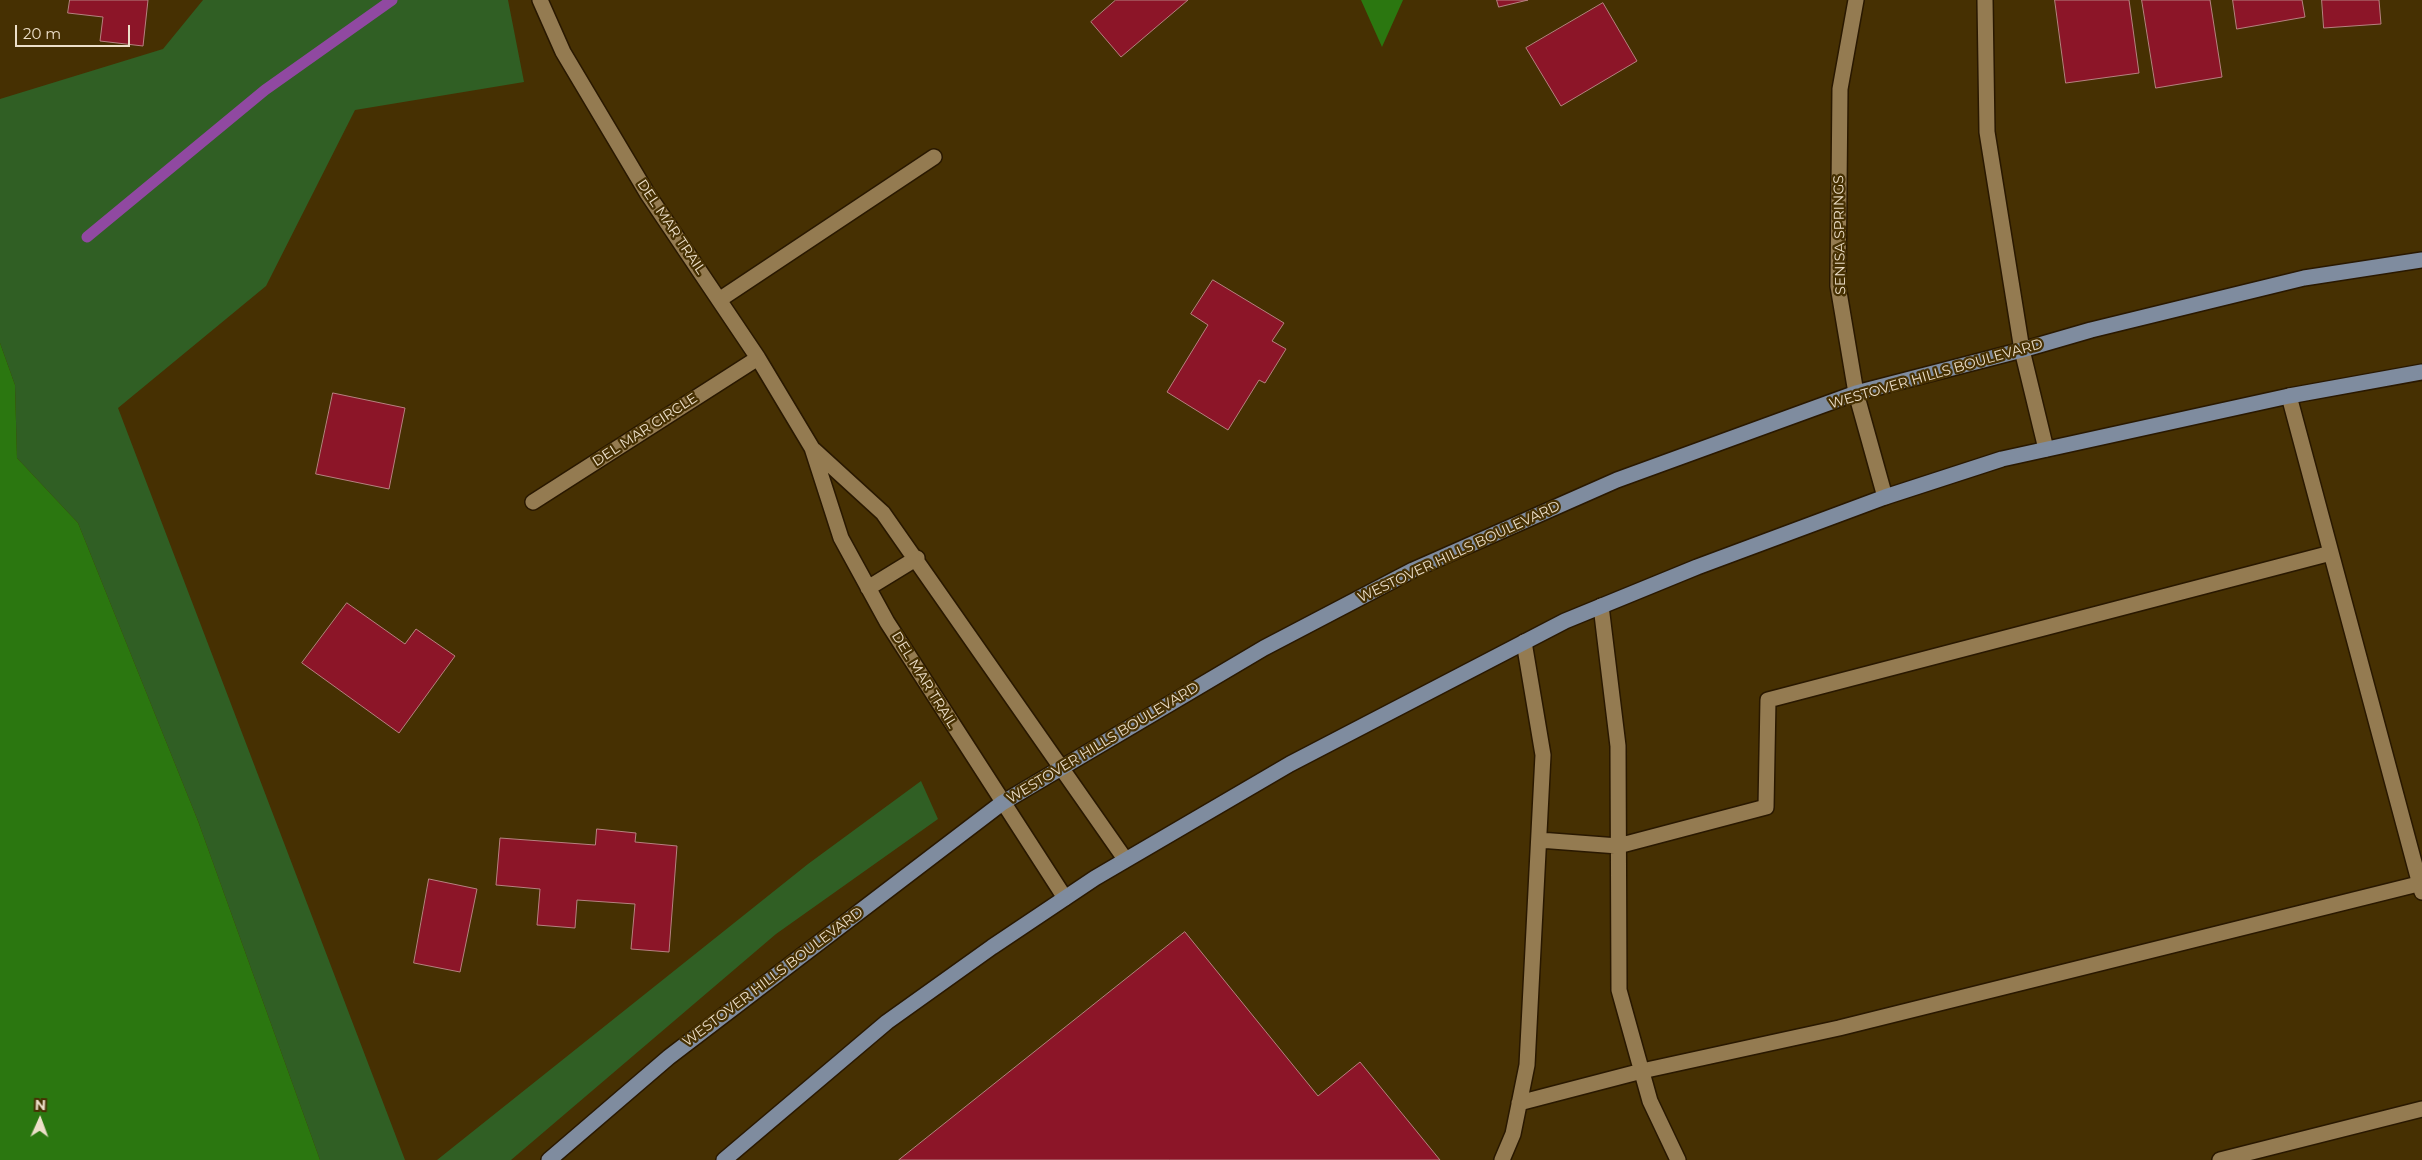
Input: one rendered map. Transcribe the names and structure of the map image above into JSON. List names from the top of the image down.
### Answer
{
  "streets": {
    "main road": ["WESTOVER HILLS BOULEVARD"],
    "street": ["DEL MAR TRAIL", "SENISA SPRINGS", "DEL MAR CIRCLE"]
  },
  "crossings": [
    ["DEL MAR TRAIL", "WESTOVER HILLS BOULEVARD"],
    ["DEL MAR TRAIL", "DEL MAR CIRCLE"],
    ["SENISA SPRINGS", "WESTOVER HILLS BOULEVARD"]
  ],
  "scale_bar": "20 m",
  "north": "top"
}
